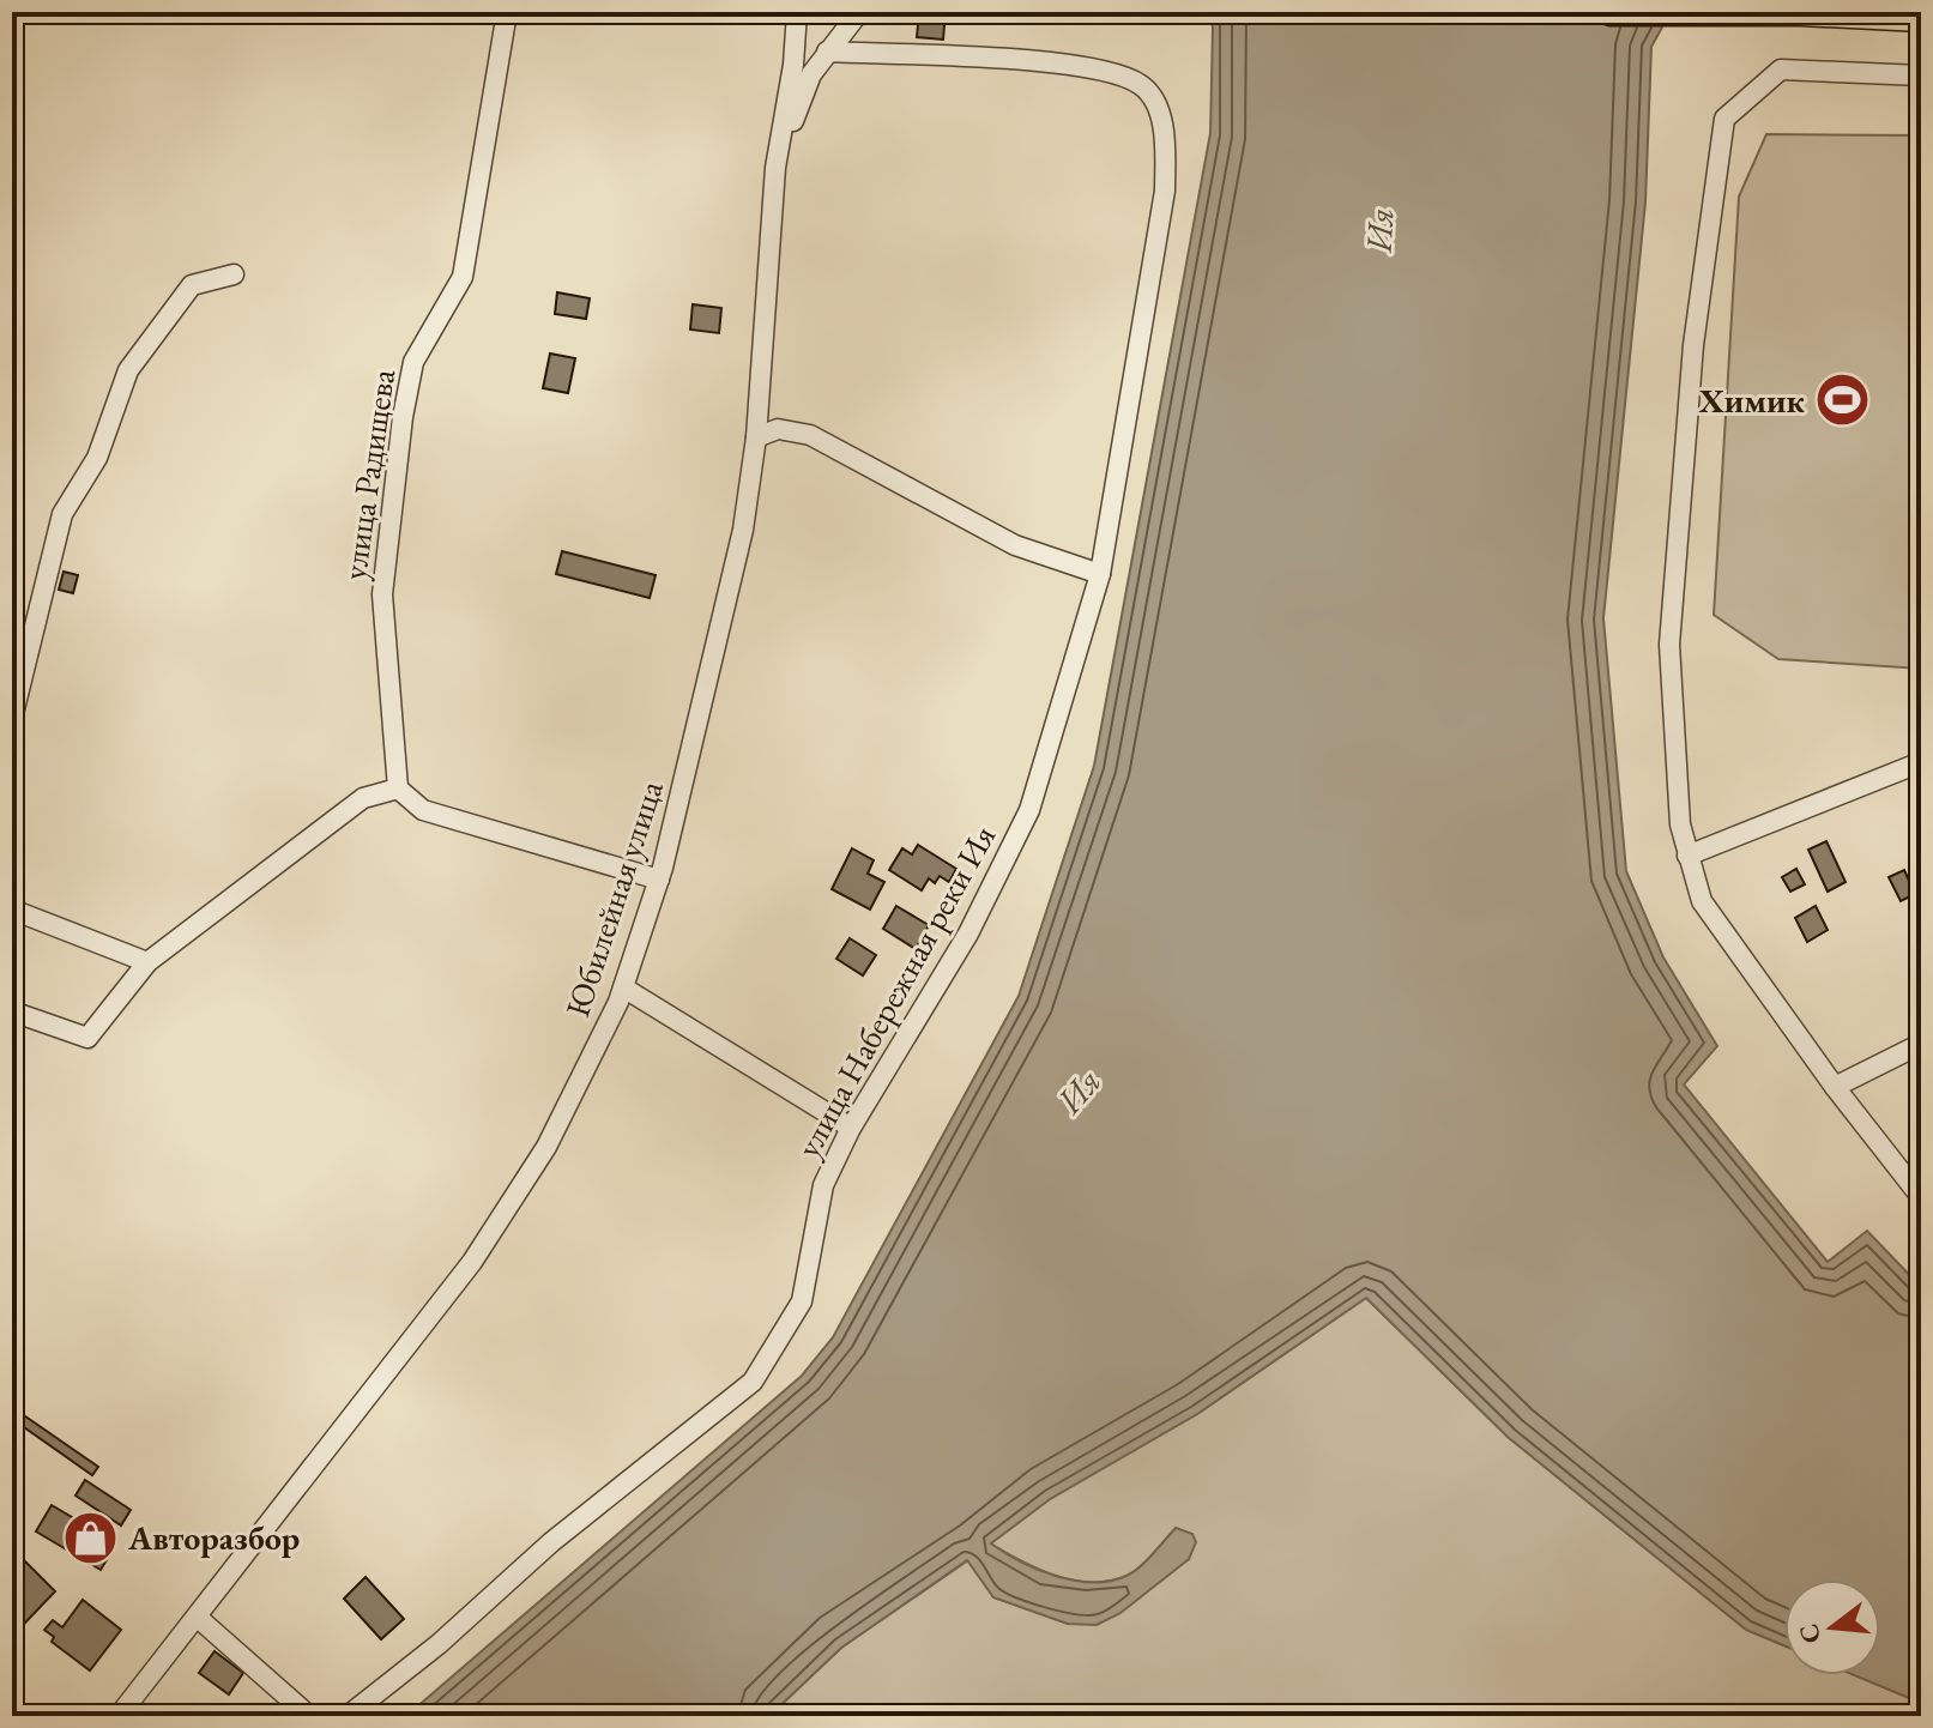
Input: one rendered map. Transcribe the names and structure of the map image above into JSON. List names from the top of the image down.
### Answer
{
  "streets": {
    "street": ["улица Радищева", "Юбилейная улица", "улица Набережная реки Ия"]
  },
  "water": ["Ия"],
  "places": {
    "sports": ["Химик"],
    "shop": ["Авторазбор"]
  },
  "north": "left"
}
